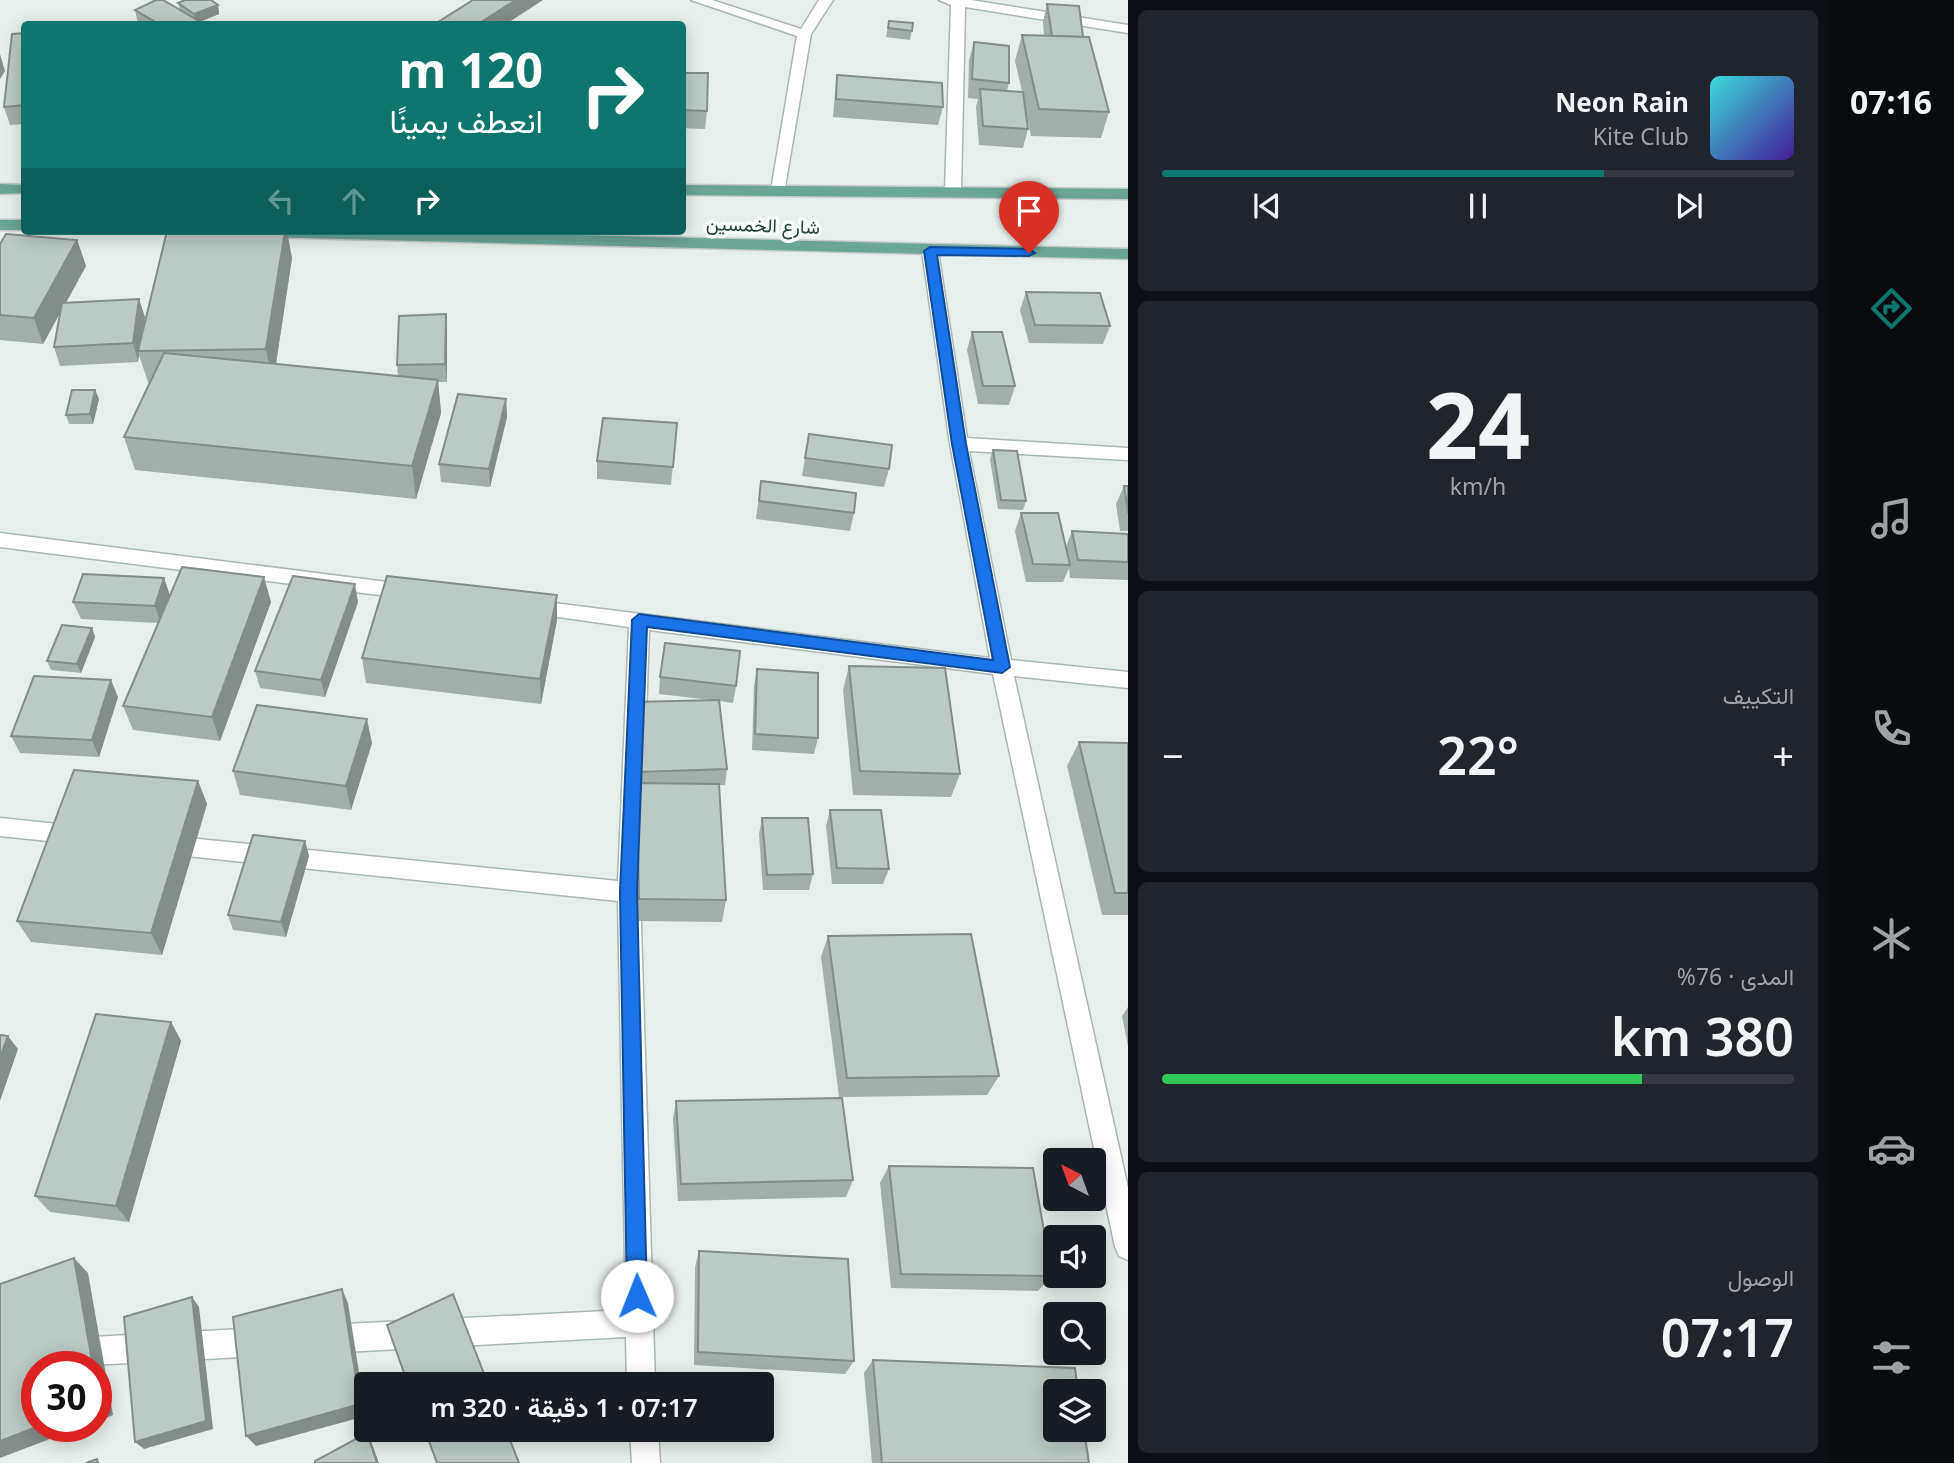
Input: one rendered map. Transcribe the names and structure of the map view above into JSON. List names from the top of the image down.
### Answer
{
  "streets": {
    "main road": ["شارع الخمسين"]
  },
  "north": "top left",
  "page": {
    "tabs": "07:16",
    "turn": ["120 m", "انعطف يمينًا"],
    "song": ["Neon Rain", "Kite Club"],
    "tile": [
      ["24", "km/h"],
      "التكييف",
      ["المدى · 76%", "380 km"],
      ["الوصول", "07:17"]
    ],
    "heat": ["−", "22°", "+"],
    "limit": "30",
    "trip": "07:17 · 1 دقيقة · 320 m"
  }
}
